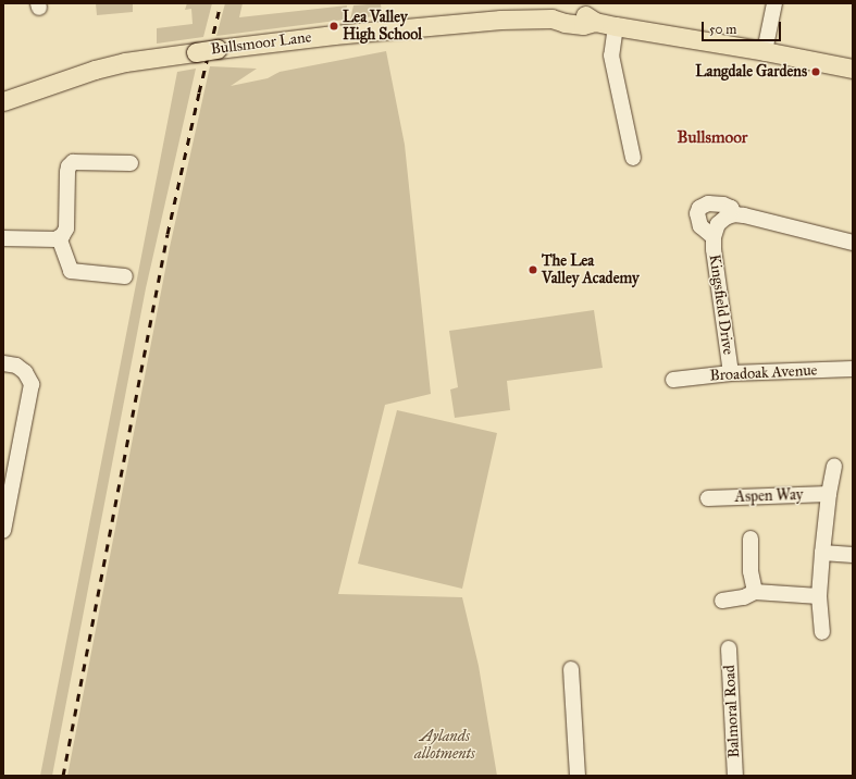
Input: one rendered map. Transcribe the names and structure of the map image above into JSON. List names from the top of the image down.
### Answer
{
  "streets": {
    "main road": ["Bullsmoor Lane"],
    "street": [
      "Kingsfield Drive",
      "Broadoak Avenue",
      "Aspen Way",
      "Balmoral Road"
    ]
  },
  "crossings": [
    ["Kingsfield Drive", "Broadoak Avenue"]
  ],
  "districts": ["Bullsmoor"],
  "parks": ["Aylands allotments"],
  "places": ["Lea Valley High School", "Langdale Gardens", "The Lea Valley Academy"],
  "scale_bar": "50 m"
}
